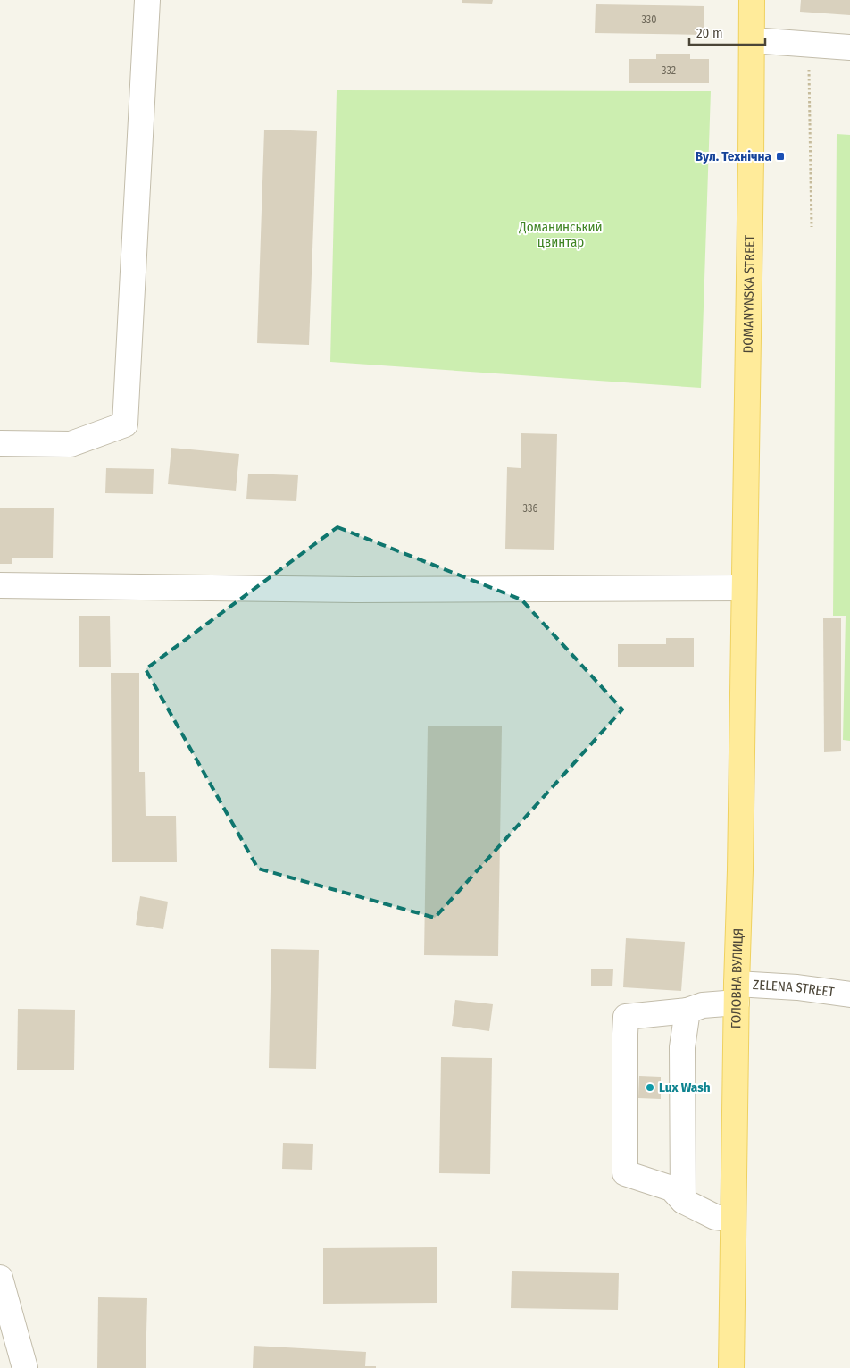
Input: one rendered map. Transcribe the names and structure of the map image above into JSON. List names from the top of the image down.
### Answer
{
  "streets": {
    "main road": ["DOMANYNSKA STREET", "ГОЛОВНА ВУЛИЦЯ"],
    "street": ["ZELENA STREET"]
  },
  "crossings": [
    ["DOMANYNSKA STREET", "ГОЛОВНА ВУЛИЦЯ"],
    ["ГОЛОВНА ВУЛИЦЯ", "ZELENA STREET"]
  ],
  "parks": ["Доманинський цвинтар"],
  "places": {
    "transit": ["Вул. Технічна"],
    "other": ["Lux Wash"]
  },
  "house_numbers": ["330", "332", "336"],
  "scale_bar": "20 m"
}
